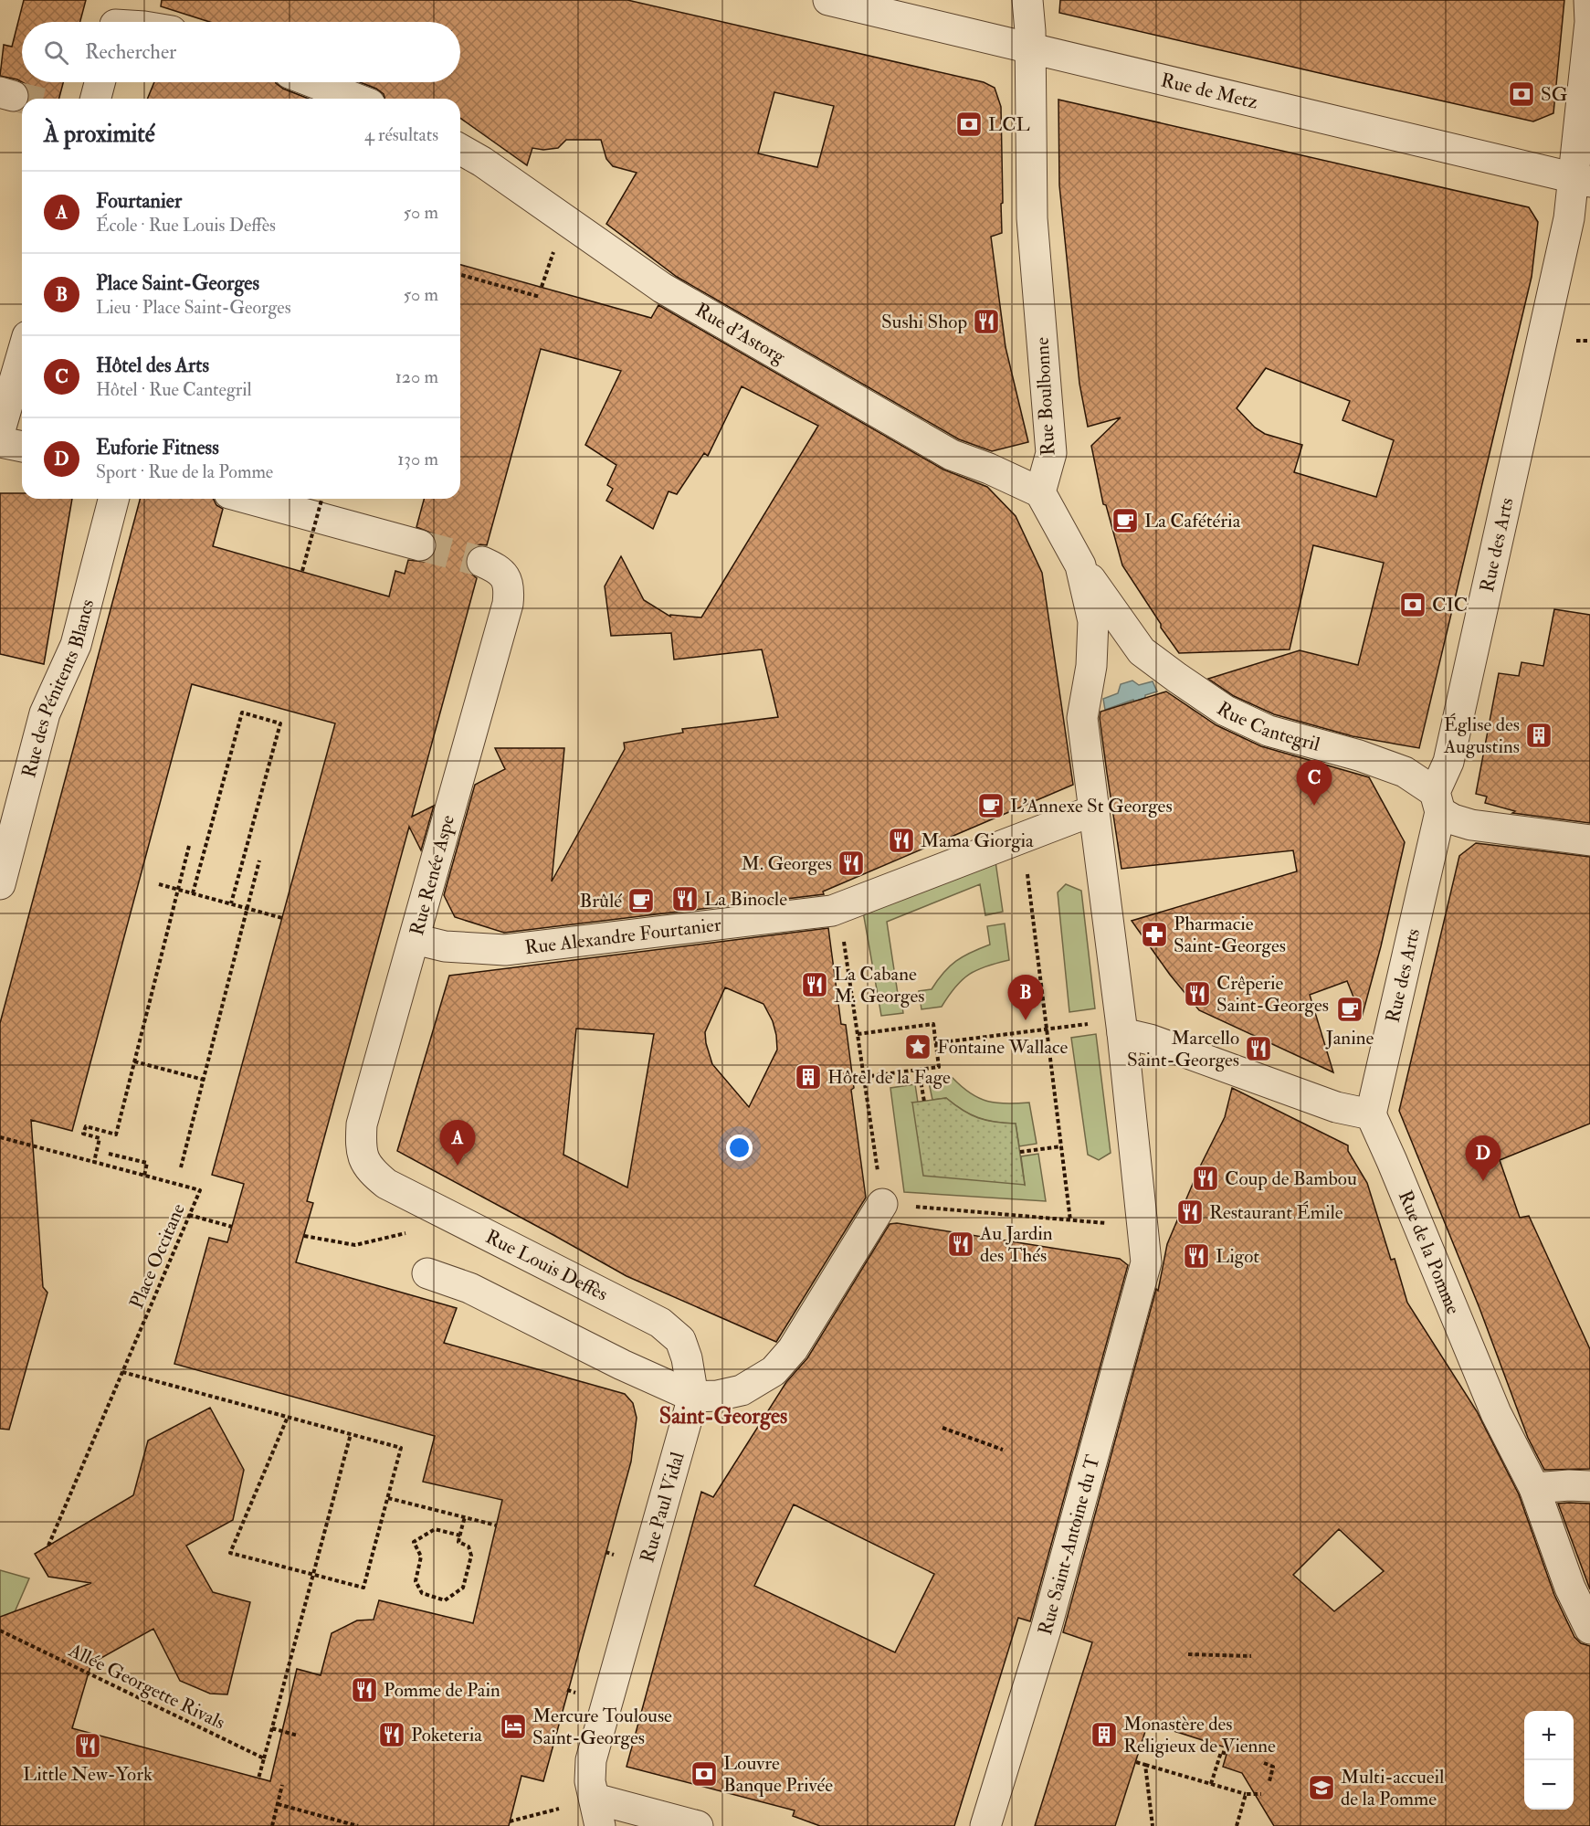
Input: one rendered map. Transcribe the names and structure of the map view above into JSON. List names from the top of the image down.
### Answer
{
  "streets": {
    "street": [
      "Rue de Metz",
      "Rue d'Astorg",
      "Rue Boulbonne",
      "Rue des Arts",
      "Rue des Pénitents Blancs",
      "Rue Cantegril",
      "Rue Renée Aspe",
      "Rue Alexandre Fourtanier",
      "Rue de la Pomme",
      "Rue Louis Deffès",
      "Rue Paul Vidal",
      "Rue Saint-Antoine du T"
    ],
    "path": ["Place Occitane", "Allée Georgette Rivals"]
  },
  "crossings": [
    ["Rue de Metz", "Rue Boulbonne"],
    ["Rue de Metz", "Rue des Arts"],
    ["Rue d'Astorg", "Rue Boulbonne"],
    ["Rue des Arts", "Rue Cantegril"],
    ["Rue des Arts", "Rue de la Pomme"],
    ["Rue Renée Aspe", "Rue Alexandre Fourtanier"],
    ["Rue Renée Aspe", "Rue Louis Deffès"],
    ["Rue Louis Deffès", "Rue Paul Vidal"]
  ],
  "districts": ["Saint-Georges"],
  "places": {
    "bank": [
      "SG",
      "LCL",
      "CIC",
      "Louvre Banque Privée"
    ],
    "restaurant": [
      "Sushi Shop",
      "Mama Giorgia",
      "M. Georges",
      "La Binocle",
      "La Cabane M. Georges",
      "Crêperie Saint-Georges",
      "Marcello Saint-Georges",
      "Coup de Bambou",
      "Restaurant Émile",
      "Au Jardin des Thés",
      "Ligot",
      "Pomme de Pain",
      "Poketeria",
      "Little New-York"
    ],
    "cafe": [
      "La Cafétéria",
      "L'Annexe St Georges",
      "Brûlé",
      "Janine"
    ],
    "building": ["Église des Augustins", "Hôtel de la Fage", "Monastère des Religieux de Vienne"],
    "pharmacy": ["Pharmacie Saint-Georges"],
    "place": ["Fontaine Wallace"],
    "hotel": ["Mercure Toulouse Saint-Georges"],
    "school or university": ["Multi-accueil de la Pomme"]
  },
  "page": {
    "search": "Rechercher",
    "heading": ["À proximité", "4 résultats"],
    "list": [
      {
        "mark": "A",
        "name": "Fourtanier",
        "note": "École · Rue Louis Deffès",
        "value": "50 m"
      },
      {
        "mark": "B",
        "name": "Place Saint-Georges",
        "note": "Lieu · Place Saint-Georges",
        "value": "50 m"
      },
      {
        "mark": "C",
        "name": "Hôtel des Arts",
        "note": "Hôtel · Rue Cantegril",
        "value": "120 m"
      },
      {
        "mark": "D",
        "name": "Euforie Fitness",
        "note": "Sport · Rue de la Pomme",
        "value": "130 m"
      }
    ],
    "pins": [
      "C",
      "B",
      "A",
      "D"
    ],
    "map_buttons": ["+", "−"]
  }
}
